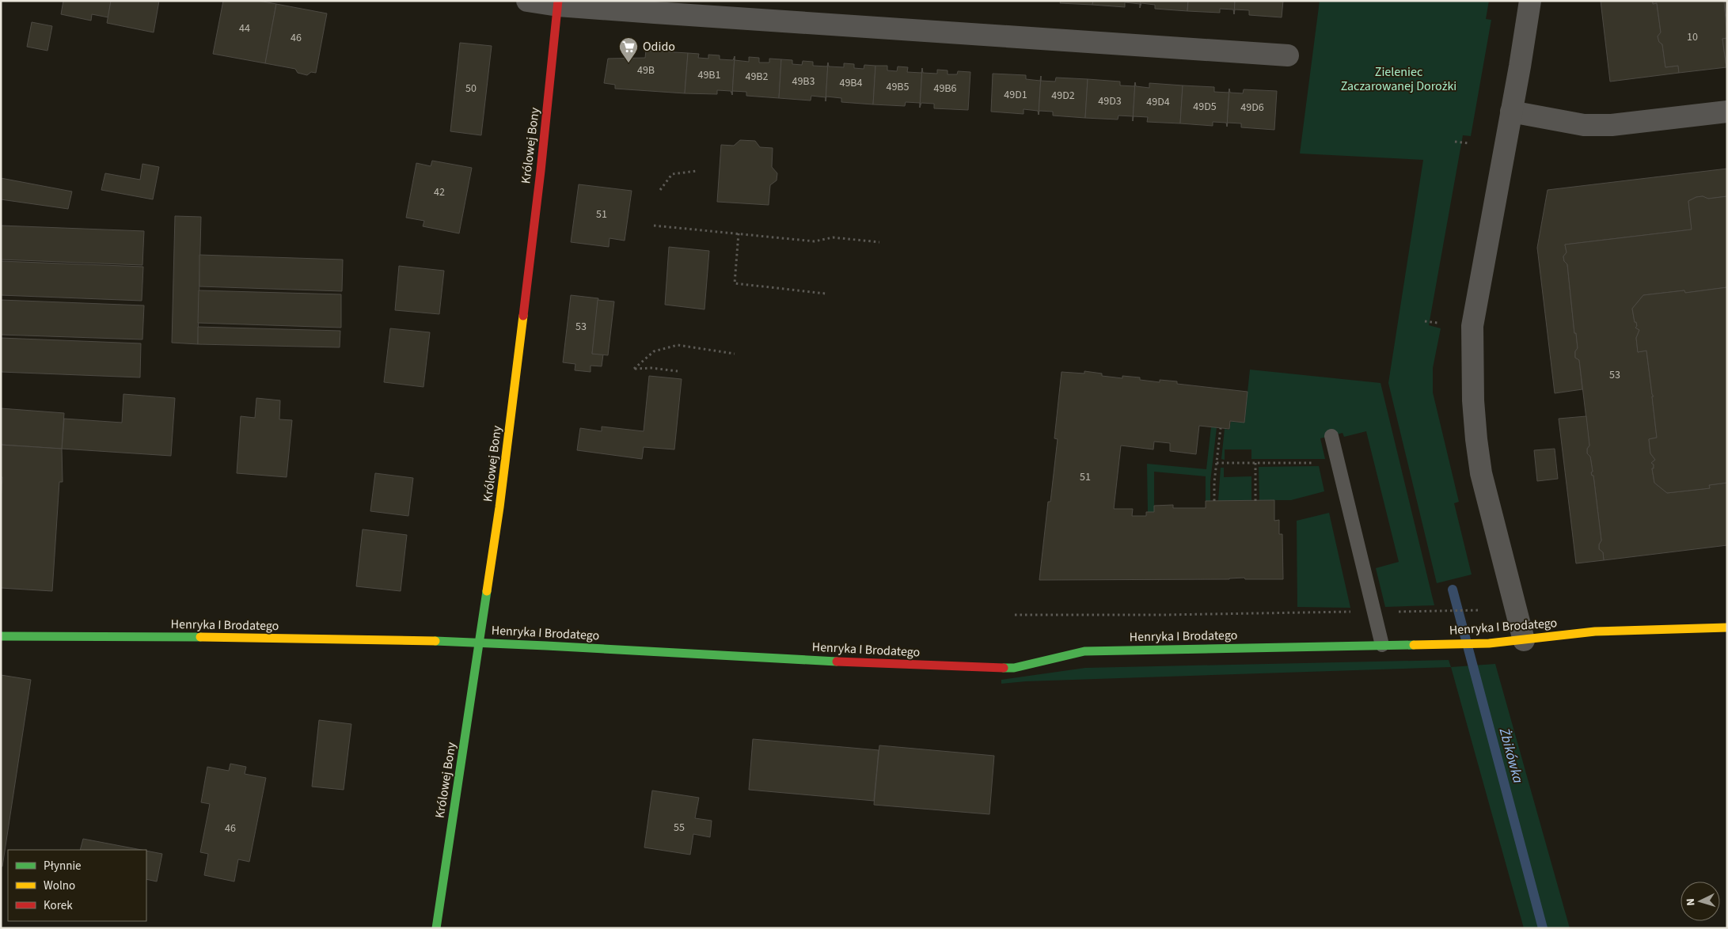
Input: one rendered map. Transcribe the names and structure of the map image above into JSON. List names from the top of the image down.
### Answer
{
  "streets": {
    "street": ["Królowej Bony", "Henryka I Brodatego"]
  },
  "crossings": [
    ["Królowej Bony", "Henryka I Brodatego"]
  ],
  "water": ["Żbikówka"],
  "parks": ["Zieleniec Zaczarowanej Dorożki"],
  "places": {
    "supermarket": ["Odido"]
  },
  "house_numbers": [
    "44",
    "10",
    "46",
    "49B",
    "49B1",
    "49B2",
    "49B3",
    "49B4",
    "49B5",
    "50",
    "49B6",
    "49D1",
    "49D2",
    "49D3",
    "49D4",
    "49D5",
    "49D6",
    "42",
    "51",
    "53",
    "53",
    "51",
    "55",
    "46"
  ],
  "legend": ["Płynnie", "Wolno", "Korek"],
  "north": "left"
}
